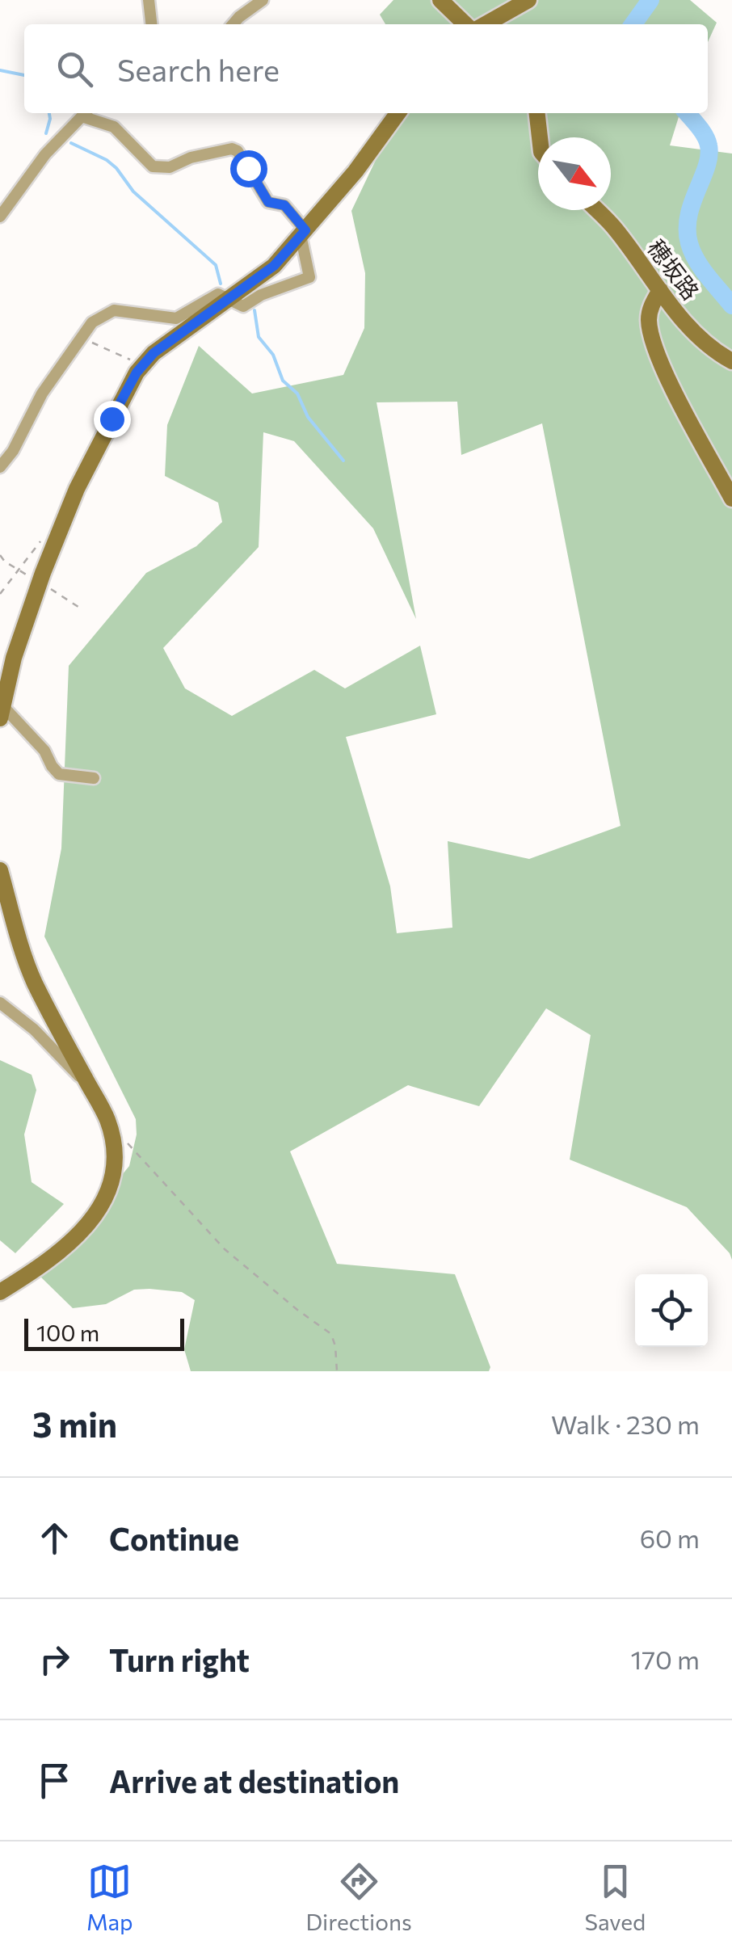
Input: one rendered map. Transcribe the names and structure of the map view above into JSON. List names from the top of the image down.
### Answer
{
  "streets": {
    "street": ["穂坂路"]
  },
  "scale_bar": "100 m",
  "north": "bottom right",
  "page": {
    "search": "Search here",
    "scale": "100 m",
    "heading": ["3 min", "Walk · 230 m"],
    "list": [
      ["Continue", "60 m"],
      ["Turn right", "170 m"],
      "Arrive at destination"
    ],
    "nav": ["Map", "Directions", "Saved"]
  }
}
